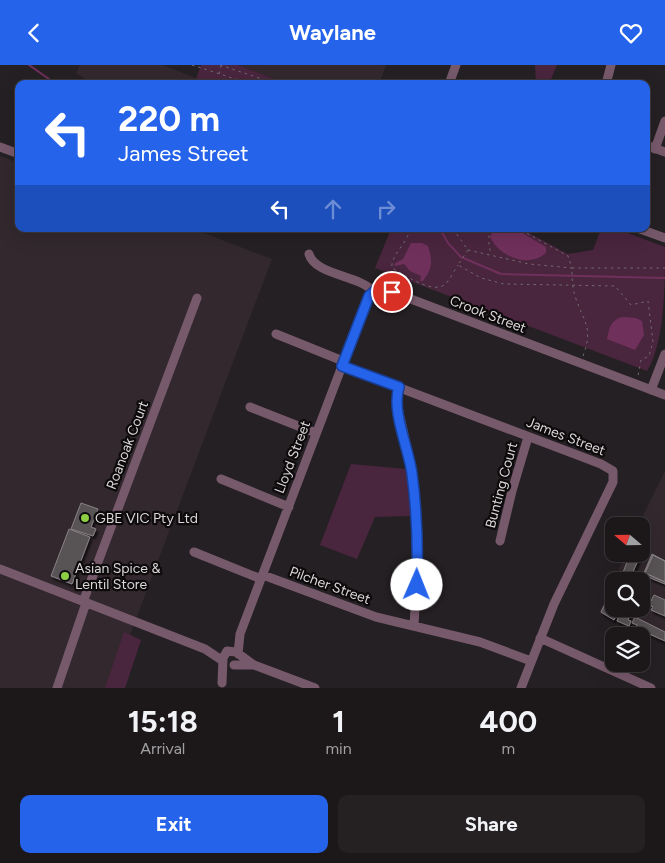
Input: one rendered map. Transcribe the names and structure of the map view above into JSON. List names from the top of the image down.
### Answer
{
  "streets": {
    "street": [
      "Crook Street",
      "James Street",
      "Roanoak Court",
      "Lloyd Street",
      "Bunting Court",
      "Pilcher Street"
    ]
  },
  "crossings": [
    ["Crook Street", "Lloyd Street"],
    ["James Street", "Lloyd Street"],
    ["James Street", "Bunting Court"],
    ["James Street", "Pilcher Street"],
    ["Lloyd Street", "Pilcher Street"]
  ],
  "places": ["GBE VIC Pty Ltd", "Asian Spice & Lentil Store"],
  "north": "left",
  "page": {
    "header": "Waylane",
    "turn": ["220 m", "James Street"],
    "eta": [
      "15:18",
      "Arrival",
      "1",
      "min",
      "400",
      "m"
    ],
    "buttons": ["Exit", "Share"]
  }
}
